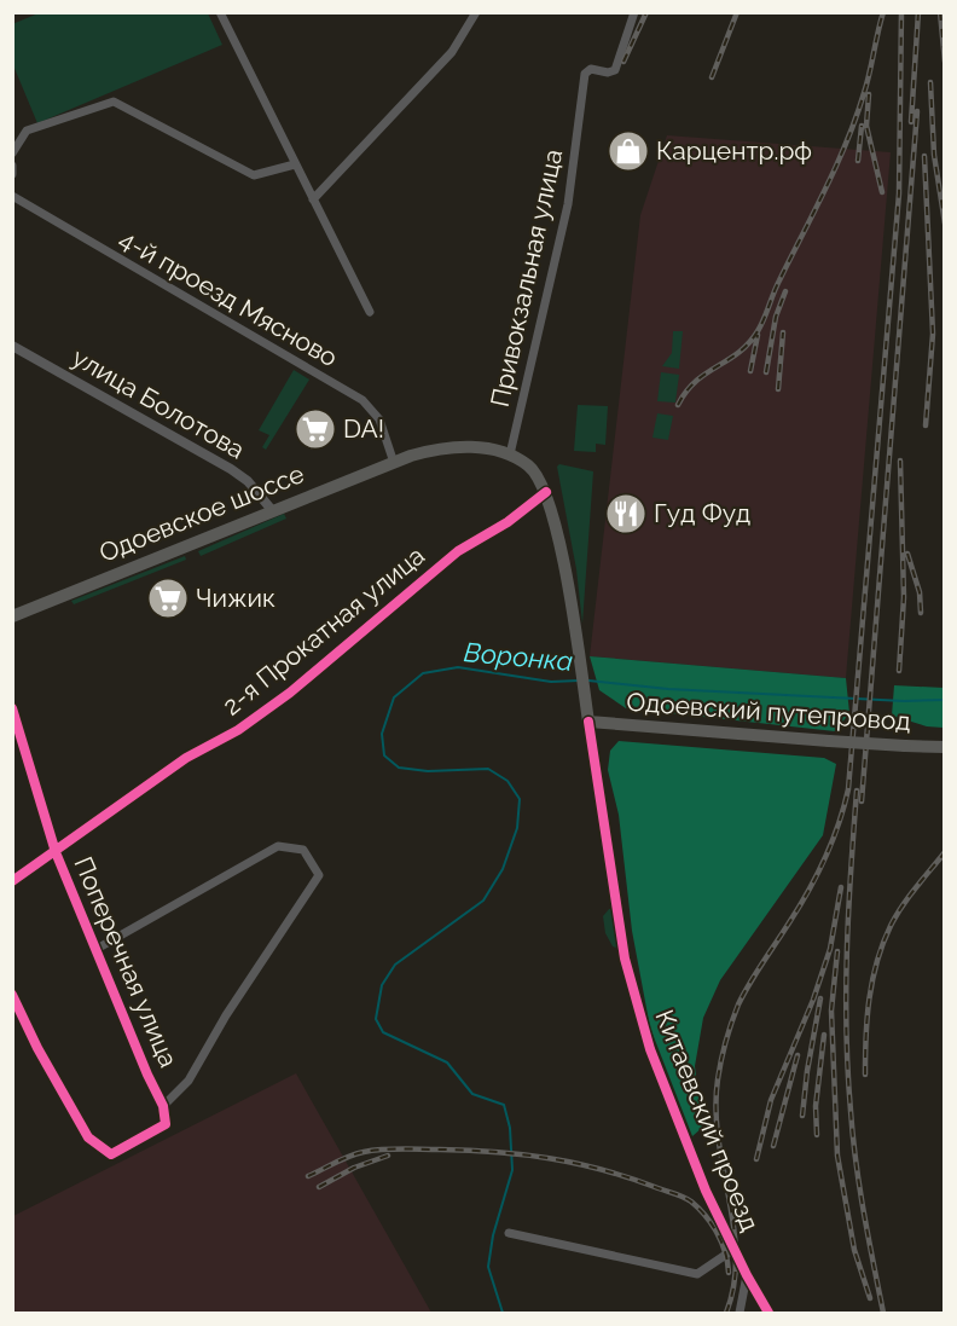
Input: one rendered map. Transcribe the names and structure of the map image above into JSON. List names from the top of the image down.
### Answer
{
  "streets": {
    "main road": ["Одоевское шоссе", "Одоевский путепровод"],
    "street": [
      "Привокзальная улица",
      "4-й проезд Мясново",
      "улица Болотова",
      "2-я Прокатная улица",
      "Поперечная улица",
      "Китаевский проезд"
    ]
  },
  "crossings": [
    ["Привокзальная улица", "Одоевское шоссе"],
    ["4-й проезд Мясново", "Одоевское шоссе"],
    ["улица Болотова", "Одоевское шоссе"],
    ["Одоевское шоссе", "2-я Прокатная улица"],
    ["Одоевское шоссе", "Одоевский путепровод"],
    ["Одоевское шоссе", "Китаевский проезд"],
    ["2-я Прокатная улица", "Поперечная улица"],
    ["Одоевский путепровод", "Китаевский проезд"]
  ],
  "water": ["Воронка"],
  "places": {
    "shop": ["Карцентр.рф"],
    "supermarket": ["DA!", "Чижик"],
    "restaurant": ["Гуд Фуд"]
  }
}
